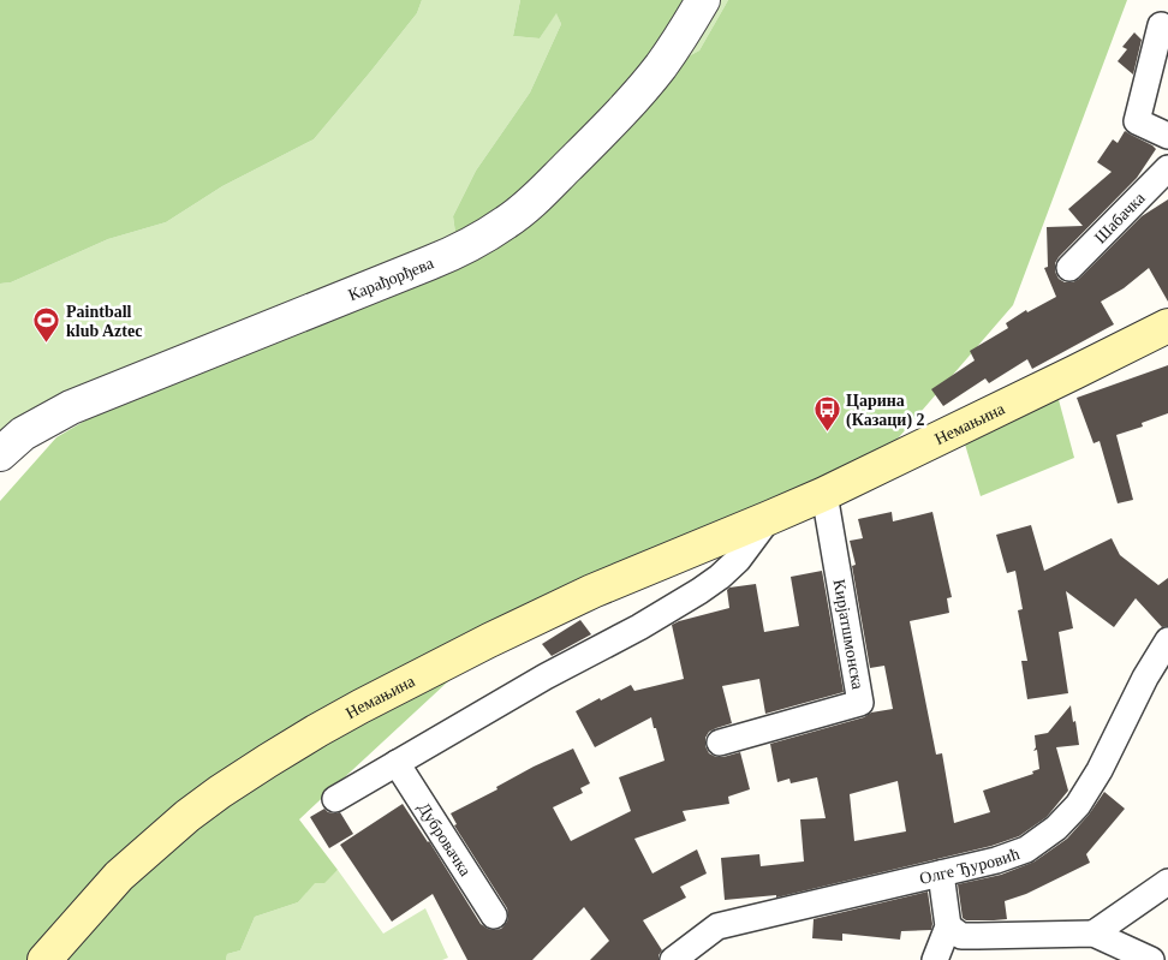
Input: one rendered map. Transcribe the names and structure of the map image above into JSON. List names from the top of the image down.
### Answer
{
  "streets": {
    "main road": ["Немањина"],
    "street": [
      "Шабачка",
      "Карађорђева",
      "Кирјатшмонска",
      "Дубровачка",
      "Олге Ђуровић"
    ]
  },
  "crossings": [
    ["Немањина", "Кирјатшмонска"],
    ["Немањина", "Дубровачка"]
  ],
  "places": {
    "sports": ["Paintball klub Aztec"],
    "bus stop": ["Царина (Казаци) 2"]
  }
}
